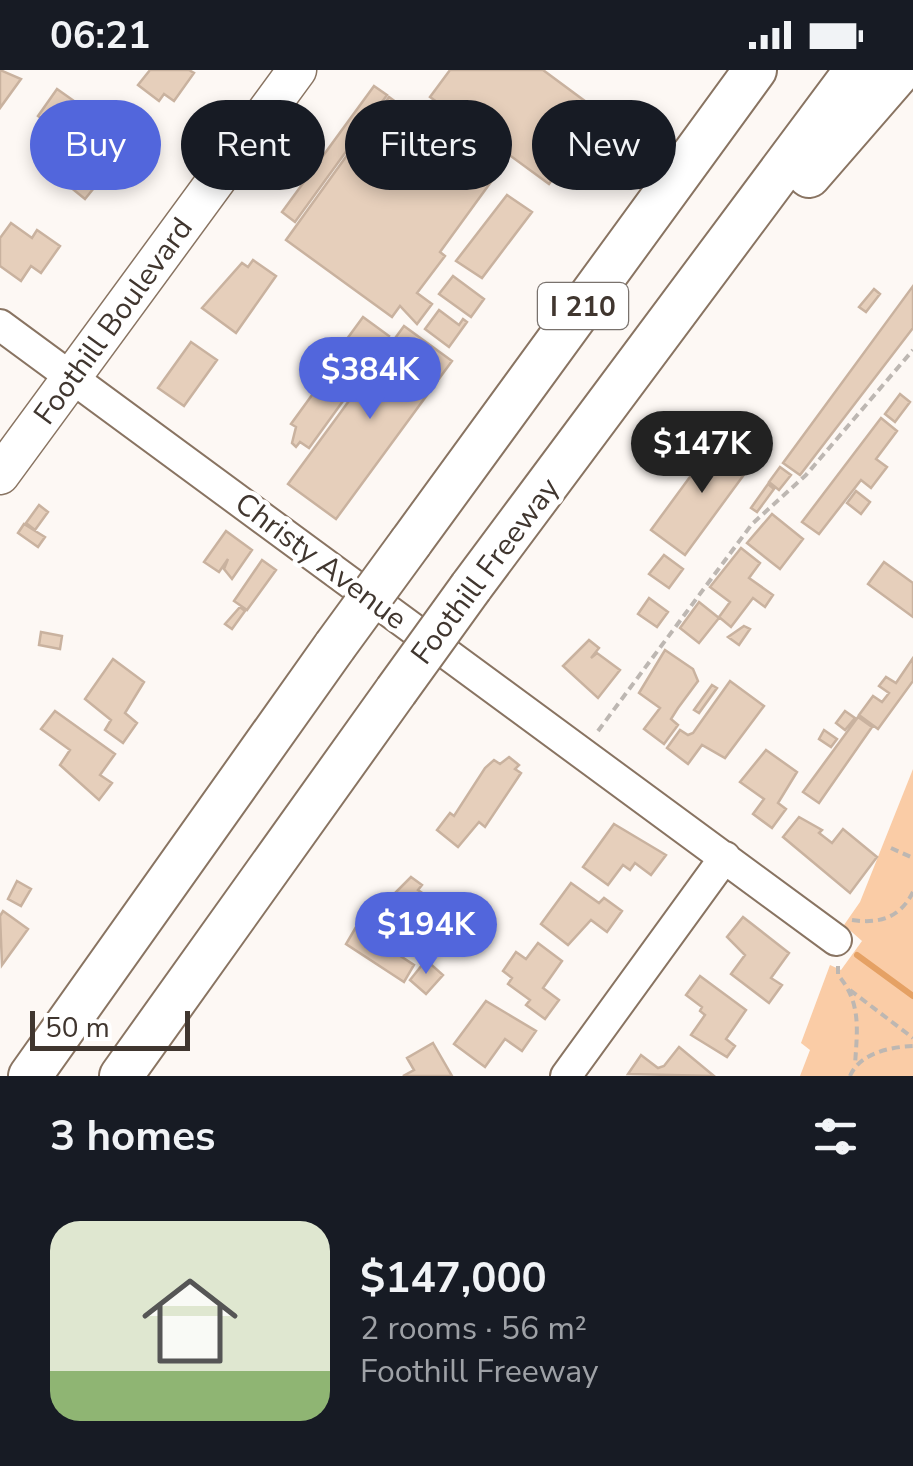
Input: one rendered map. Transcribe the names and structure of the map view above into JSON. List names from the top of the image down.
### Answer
{
  "streets": {
    "highway": ["I 210", "Foothill Freeway"],
    "main road": ["Foothill Boulevard"],
    "street": ["Christy Avenue"]
  },
  "crossings": [
    ["Foothill Boulevard", "Christy Avenue"]
  ],
  "scale_bar": "50 m",
  "page": {
    "status": "06:21",
    "chip": [
      "Buy",
      "Rent",
      "Filters",
      "New"
    ],
    "price": ["$384K", "$147K", "$194K"],
    "scale": "50 m",
    "heading": "3 homes",
    "list": [
      {
        "name": "$147,000",
        "note": "2 rooms · 56 m² · Foothill Freeway"
      }
    ]
  }
}
